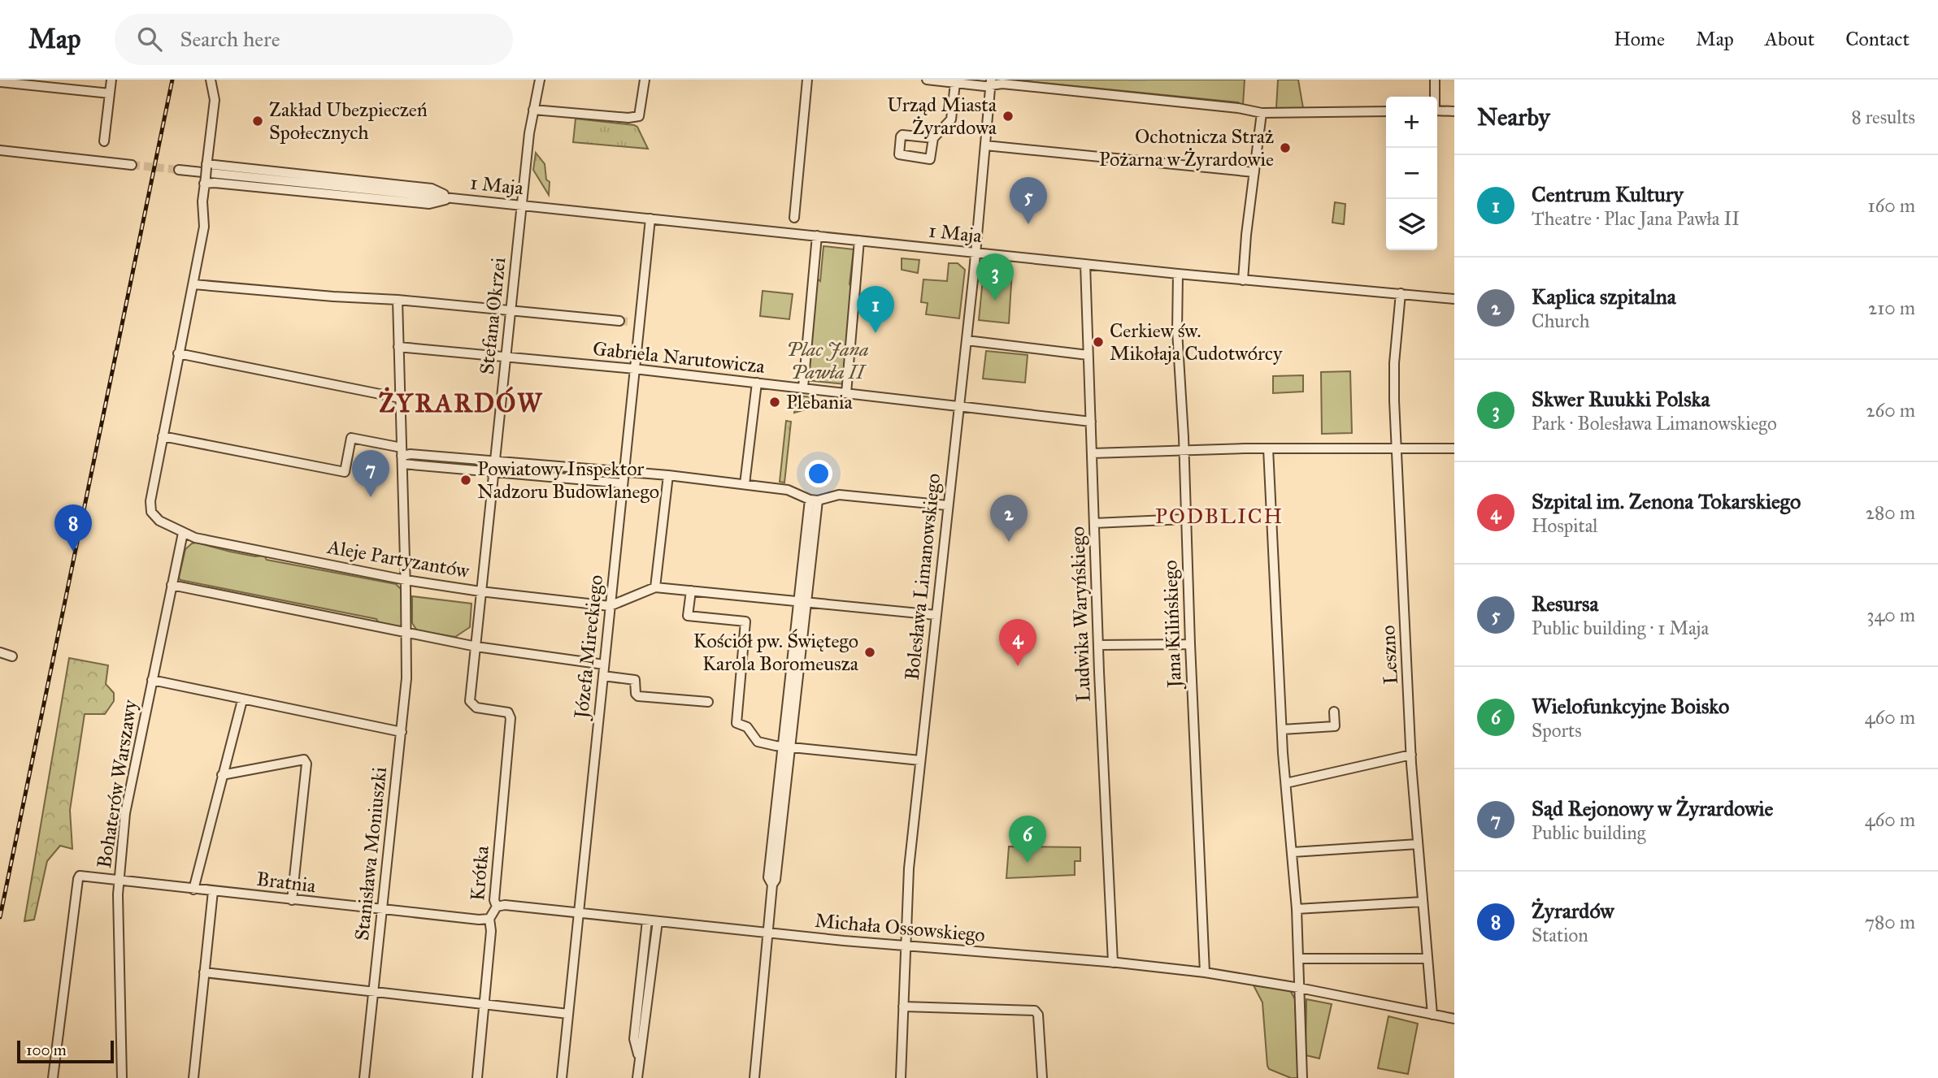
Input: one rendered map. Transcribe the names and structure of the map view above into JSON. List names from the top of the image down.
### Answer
{
  "streets": {
    "street": [
      "1 Maja",
      "Stefana Okrzei",
      "Gabriela Narutowicza",
      "Aleje Partyzantów",
      "Bolesława Limanowskiego",
      "Ludwika Waryńskiego",
      "Jana Kilińskiego",
      "Józefa Mireckiego",
      "Leszno",
      "Bohaterów Warszawy",
      "Stanisława Moniuszki",
      "Krótka",
      "Bratnia",
      "Michała Ossowskiego"
    ]
  },
  "crossings": [
    ["1 Maja", "Stefana Okrzei"],
    ["1 Maja", "Bolesława Limanowskiego"],
    ["1 Maja", "Ludwika Waryńskiego"],
    ["1 Maja", "Jana Kilińskiego"],
    ["1 Maja", "Józefa Mireckiego"],
    ["1 Maja", "Leszno"],
    ["Stefana Okrzei", "Gabriela Narutowicza"],
    ["Stefana Okrzei", "Aleje Partyzantów"],
    ["Stefana Okrzei", "Krótka"],
    ["Gabriela Narutowicza", "Bolesława Limanowskiego"],
    ["Gabriela Narutowicza", "Ludwika Waryńskiego"],
    ["Gabriela Narutowicza", "Józefa Mireckiego"],
    ["Gabriela Narutowicza", "Stanisława Moniuszki"],
    ["Aleje Partyzantów", "Józefa Mireckiego"],
    ["Aleje Partyzantów", "Bohaterów Warszawy"],
    ["Aleje Partyzantów", "Stanisława Moniuszki"],
    ["Bolesława Limanowskiego", "Michała Ossowskiego"],
    ["Ludwika Waryńskiego", "Michała Ossowskiego"],
    ["Jana Kilińskiego", "Michała Ossowskiego"],
    ["Józefa Mireckiego", "Michała Ossowskiego"],
    ["Leszno", "Michała Ossowskiego"],
    ["Bohaterów Warszawy", "Bratnia"],
    ["Stanisława Moniuszki", "Bratnia"],
    ["Krótka", "Bratnia"],
    ["Krótka", "Michała Ossowskiego"]
  ],
  "districts": ["ŻYRARDÓW", "PODBLICH"],
  "parks": ["Plac Jana Pawła II"],
  "places": [
    "Urząd Miasta Żyrardowa",
    "Zakład Ubezpieczeń Społecznych",
    "Ochotnicza Straż Pożarna w Żyrardowie",
    "Cerkiew św. Mikołaja Cudotwórcy",
    "Plebania",
    "Powiatowy Inspektor Nadzoru Budowlanego",
    "Kościół pw. Świętego Karola Boromeusza"
  ],
  "scale_bar": "100 m",
  "page": {
    "header": "Map",
    "search": "Search here",
    "nav": [
      "Home",
      "Map",
      "About",
      "Contact"
    ],
    "heading": ["Nearby", "8 results"],
    "map_buttons": ["+", "−"],
    "list": [
      {
        "mark": "1",
        "name": "Centrum Kultury",
        "note": "Theatre · Plac Jana Pawła II",
        "value": "160 m"
      },
      {
        "mark": "2",
        "name": "Kaplica szpitalna",
        "note": "Church",
        "value": "210 m"
      },
      {
        "mark": "3",
        "name": "Skwer Ruukki Polska",
        "note": "Park · Bolesława Limanowskiego",
        "value": "260 m"
      },
      {
        "mark": "4",
        "name": "Szpital im. Zenona Tokarskiego",
        "note": "Hospital",
        "value": "280 m"
      },
      {
        "mark": "5",
        "name": "Resursa",
        "note": "Public building · 1 Maja",
        "value": "340 m"
      },
      {
        "mark": "6",
        "name": "Wielofunkcyjne Boisko",
        "note": "Sports",
        "value": "460 m"
      },
      {
        "mark": "7",
        "name": "Sąd Rejonowy w Żyrardowie",
        "note": "Public building",
        "value": "460 m"
      },
      {
        "mark": "8",
        "name": "Żyrardów",
        "note": "Station",
        "value": "780 m"
      }
    ],
    "pins": [
      "5",
      "3",
      "1",
      "7",
      "2",
      "8",
      "4",
      "6"
    ],
    "scale": "100 m"
  }
}
